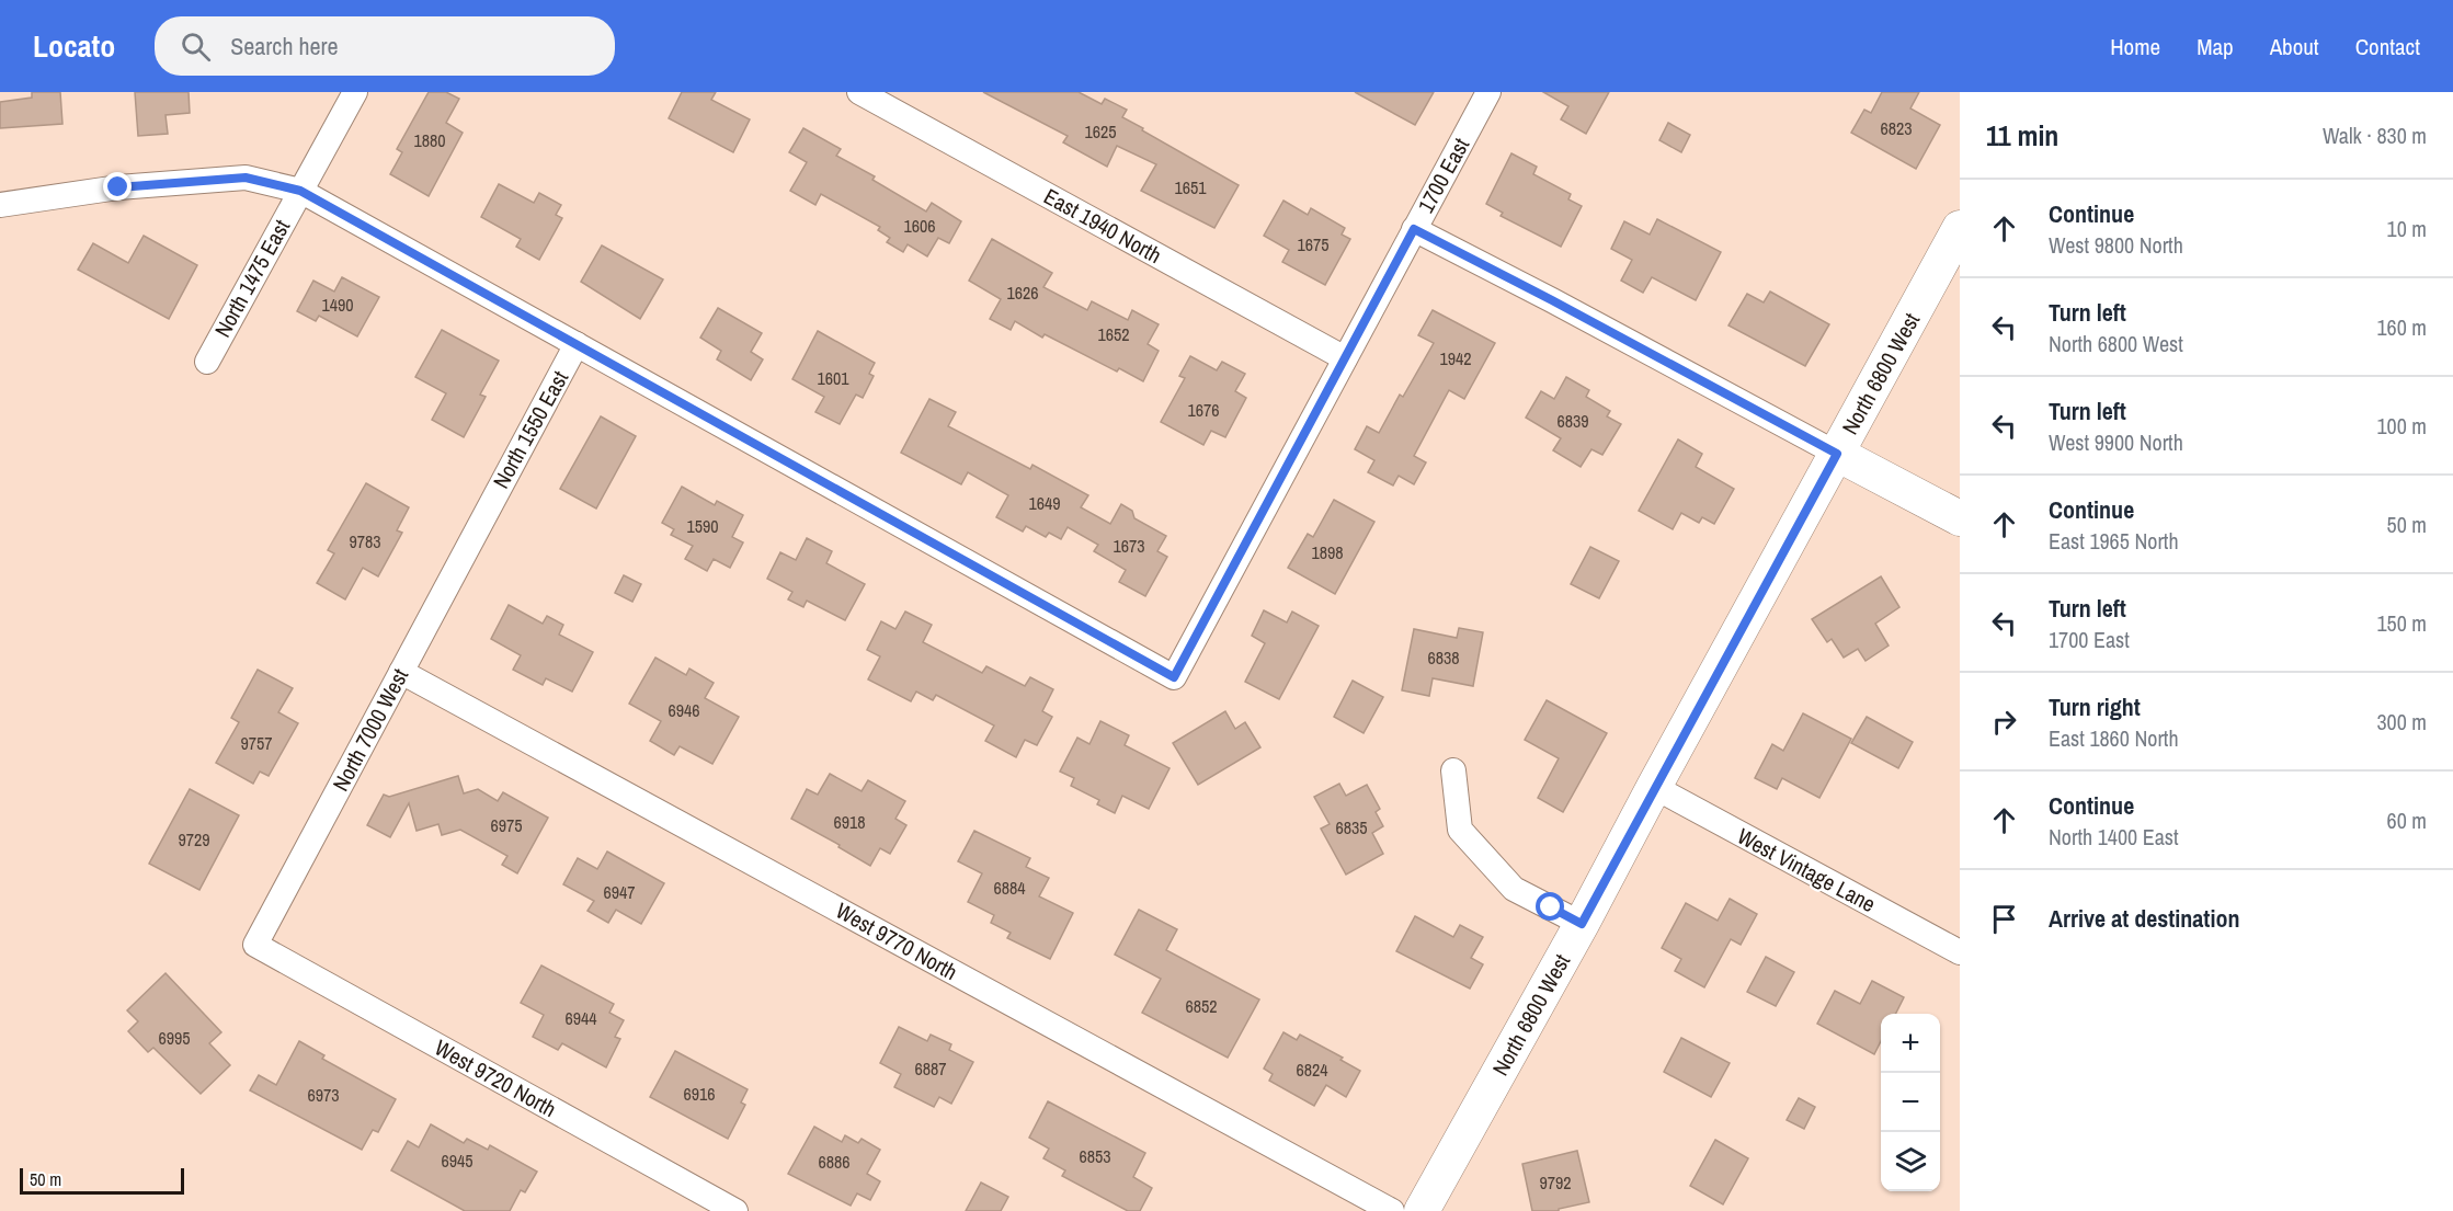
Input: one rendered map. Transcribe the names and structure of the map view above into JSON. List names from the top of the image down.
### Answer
{
  "streets": {
    "street": [
      "1700 East",
      "East 1940 North",
      "North 1475 East",
      "North 6800 West",
      "North 1550 East",
      "North 7000 West",
      "West Vintage Lane",
      "West 9770 North",
      "West 9720 North"
    ]
  },
  "crossings": [
    ["1700 East", "East 1940 North"],
    ["1700 East", "North 1550 East"],
    ["North 6800 West", "West Vintage Lane"],
    ["North 1550 East", "North 7000 West"],
    ["North 7000 West", "West 9770 North"],
    ["North 7000 West", "West 9720 North"]
  ],
  "house_numbers": [
    "6823",
    "1625",
    "1880",
    "1651",
    "1606",
    "1675",
    "1626",
    "1490",
    "1652",
    "1942",
    "1601",
    "1676",
    "6839",
    "1649",
    "1590",
    "9783",
    "1673",
    "1898",
    "6838",
    "6946",
    "9757",
    "6918",
    "6975",
    "6835",
    "9729",
    "6884",
    "6947",
    "6852",
    "6944",
    "6995",
    "6887",
    "6824",
    "6916",
    "6973",
    "6853",
    "6945",
    "6886",
    "9792"
  ],
  "scale_bar": "50 m",
  "page": {
    "header": "Locato",
    "search": "Search here",
    "nav": [
      "Home",
      "Map",
      "About",
      "Contact"
    ],
    "heading": ["11 min", "Walk · 830 m"],
    "list": [
      ["Continue", "West 9800 North", "10 m"],
      ["Turn left", "North 6800 West", "160 m"],
      ["Turn left", "West 9900 North", "100 m"],
      ["Continue", "East 1965 North", "50 m"],
      ["Turn left", "1700 East", "150 m"],
      ["Turn right", "East 1860 North", "300 m"],
      ["Continue", "North 1400 East", "60 m"],
      "Arrive at destination"
    ],
    "map_buttons": ["+", "−"],
    "scale": "50 m"
  }
}
